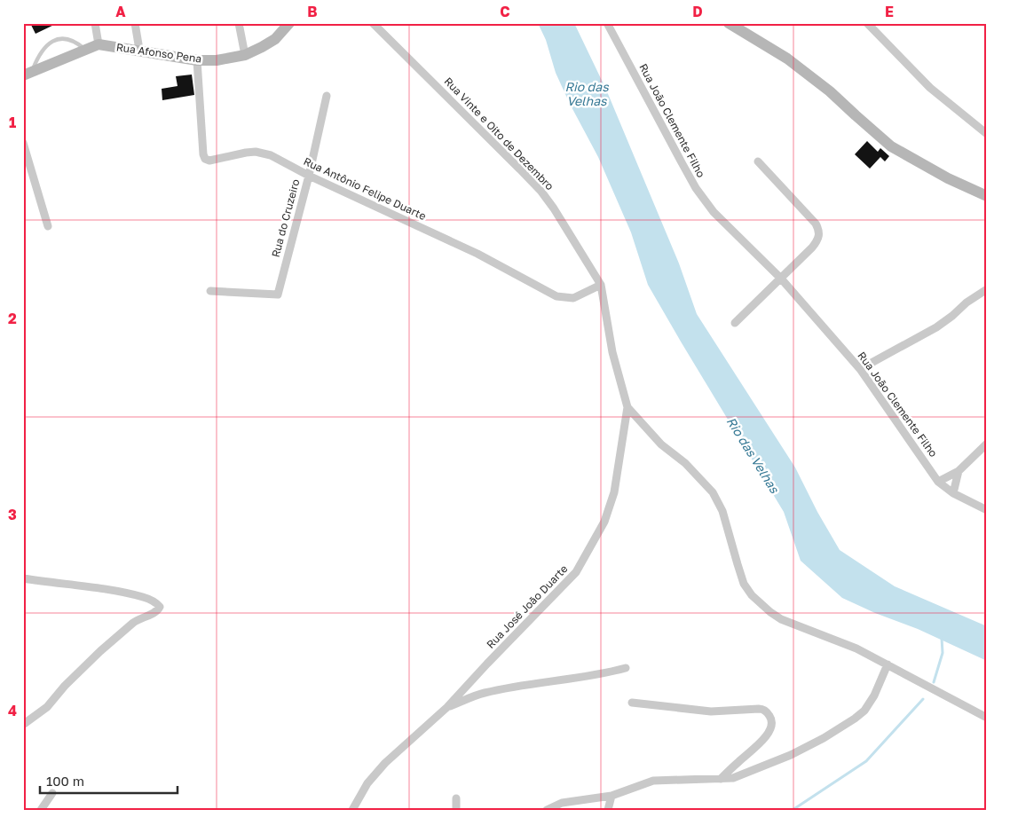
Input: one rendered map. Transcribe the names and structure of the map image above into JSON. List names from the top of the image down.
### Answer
{
  "streets": {
    "main road": ["Rua Afonso Pena"],
    "street": [
      "Rua João Clemente Filho",
      "Rua Vinte e Oito de Dezembro",
      "Rua Antônio Felipe Duarte",
      "Rua do Cruzeiro",
      "Rua José João Duarte"
    ]
  },
  "crossings": [
    ["Rua Afonso Pena", "Rua Antônio Felipe Duarte"],
    ["Rua Vinte e Oito de Dezembro", "Rua Antônio Felipe Duarte"],
    ["Rua Vinte e Oito de Dezembro", "Rua José João Duarte"],
    ["Rua Antônio Felipe Duarte", "Rua do Cruzeiro"]
  ],
  "water": ["Rio das Velhas"],
  "scale_bar": "100 m",
  "grid": {
    "columns": [
      "A",
      "B",
      "C",
      "D",
      "E"
    ],
    "rows": [
      "1",
      "2",
      "3",
      "4"
    ]
  }
}
